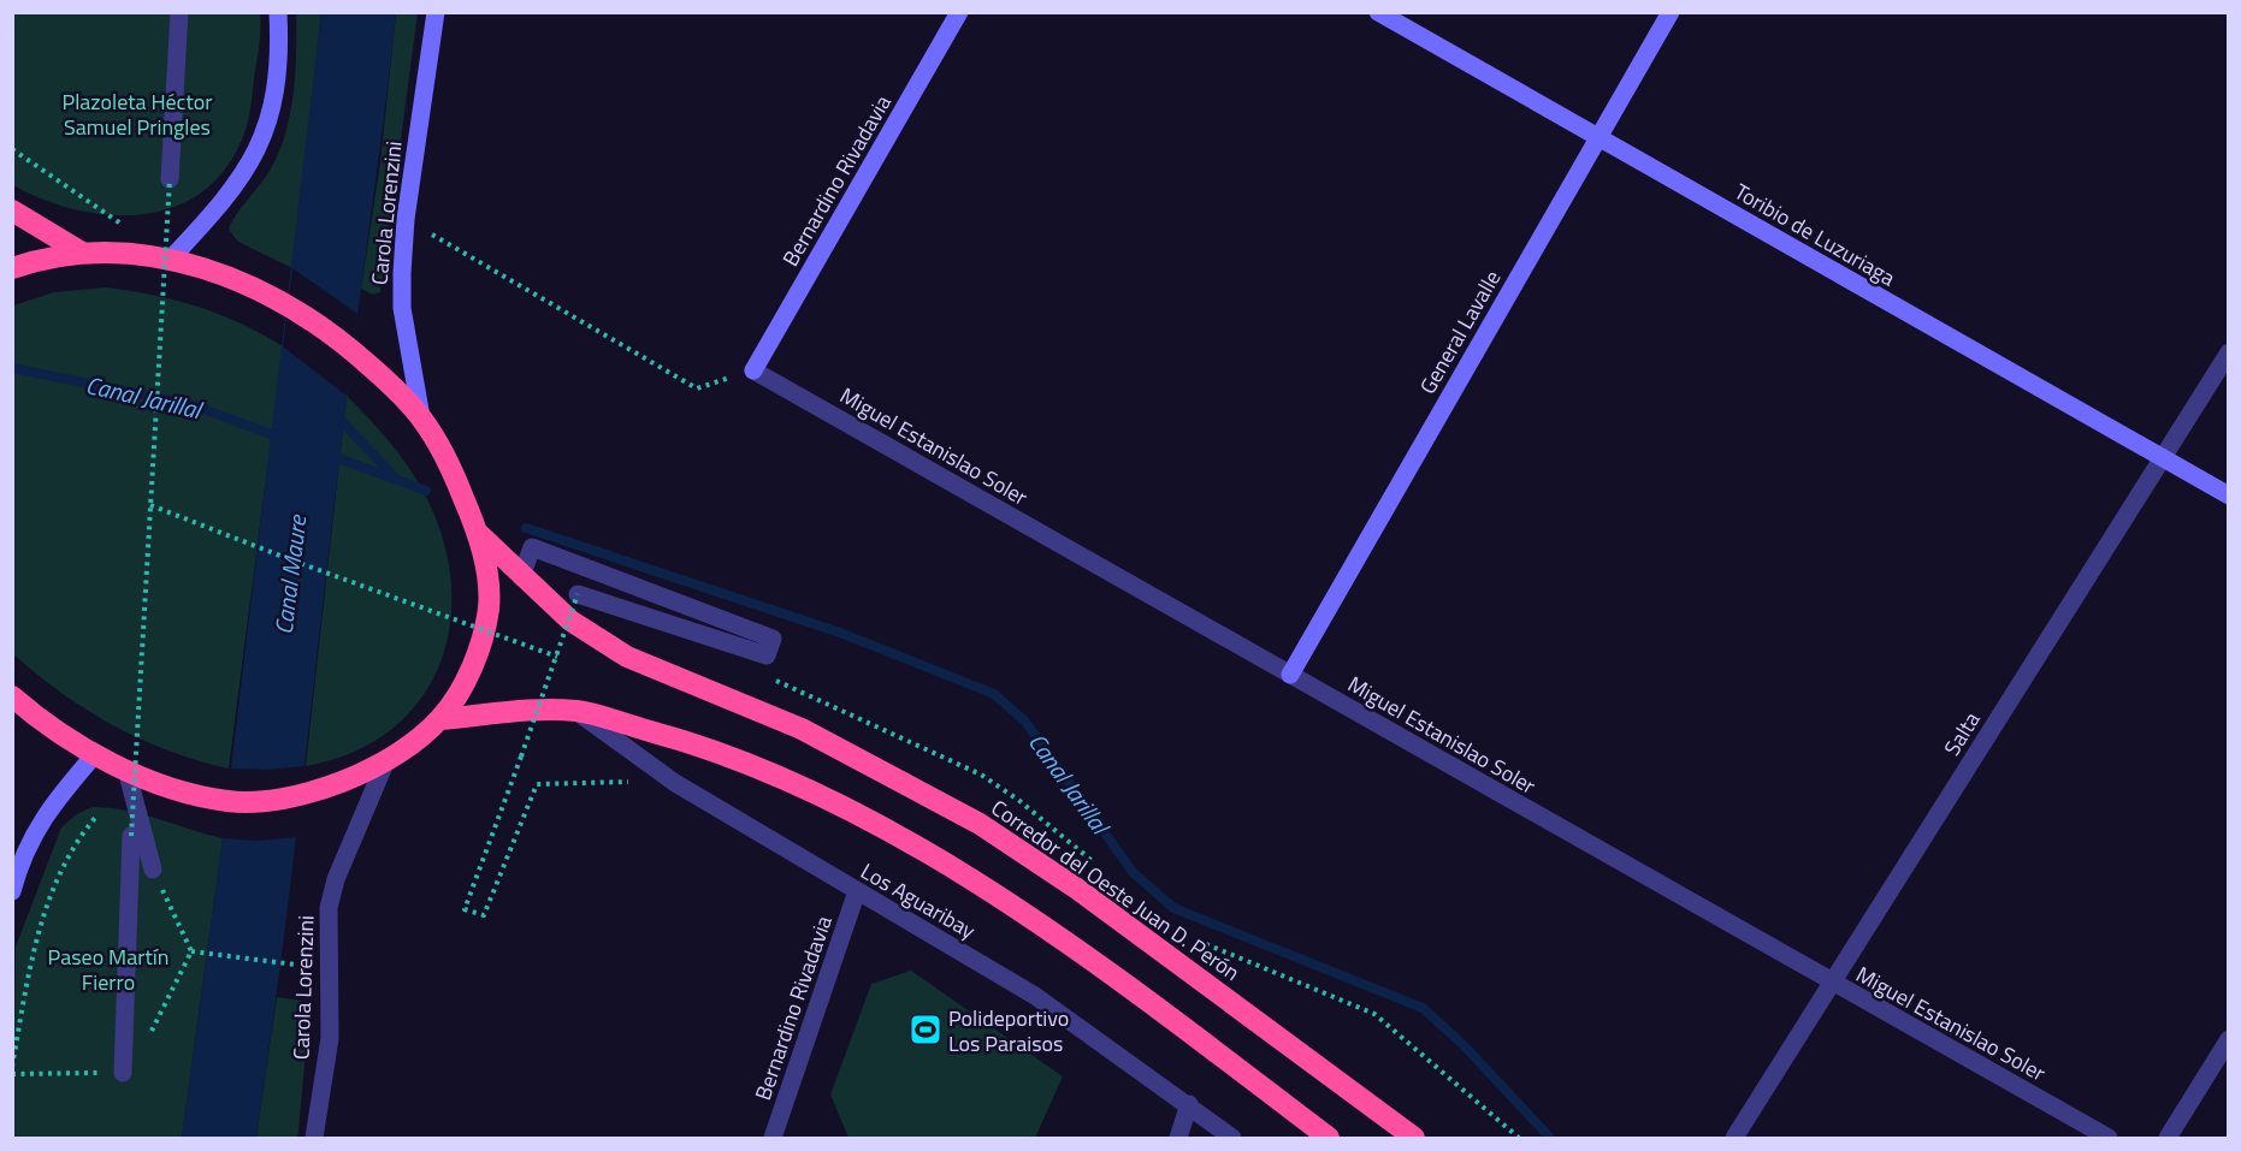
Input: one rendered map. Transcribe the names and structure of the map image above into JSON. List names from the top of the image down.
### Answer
{
  "streets": {
    "highway": ["Corredor del Oeste Juan D. Perón"],
    "street": [
      "Bernardino Rivadavia",
      "Carola Lorenzini",
      "Toribio de Luzuriaga",
      "General Lavalle",
      "Miguel Estanislao Soler",
      "Salta",
      "Los Aguaribay"
    ]
  },
  "crossings": [
    ["Bernardino Rivadavia", "Miguel Estanislao Soler"],
    ["Bernardino Rivadavia", "Los Aguaribay"],
    ["Toribio de Luzuriaga", "General Lavalle"],
    ["Toribio de Luzuriaga", "Salta"],
    ["General Lavalle", "Miguel Estanislao Soler"],
    ["Miguel Estanislao Soler", "Salta"]
  ],
  "water": ["Canal Jarillal", "Canal Maure"],
  "parks": ["Plazoleta Héctor Samuel Pringles", "Paseo Martín Fierro"],
  "places": {
    "sports": ["Polideportivo Los Paraisos"]
  }
}
